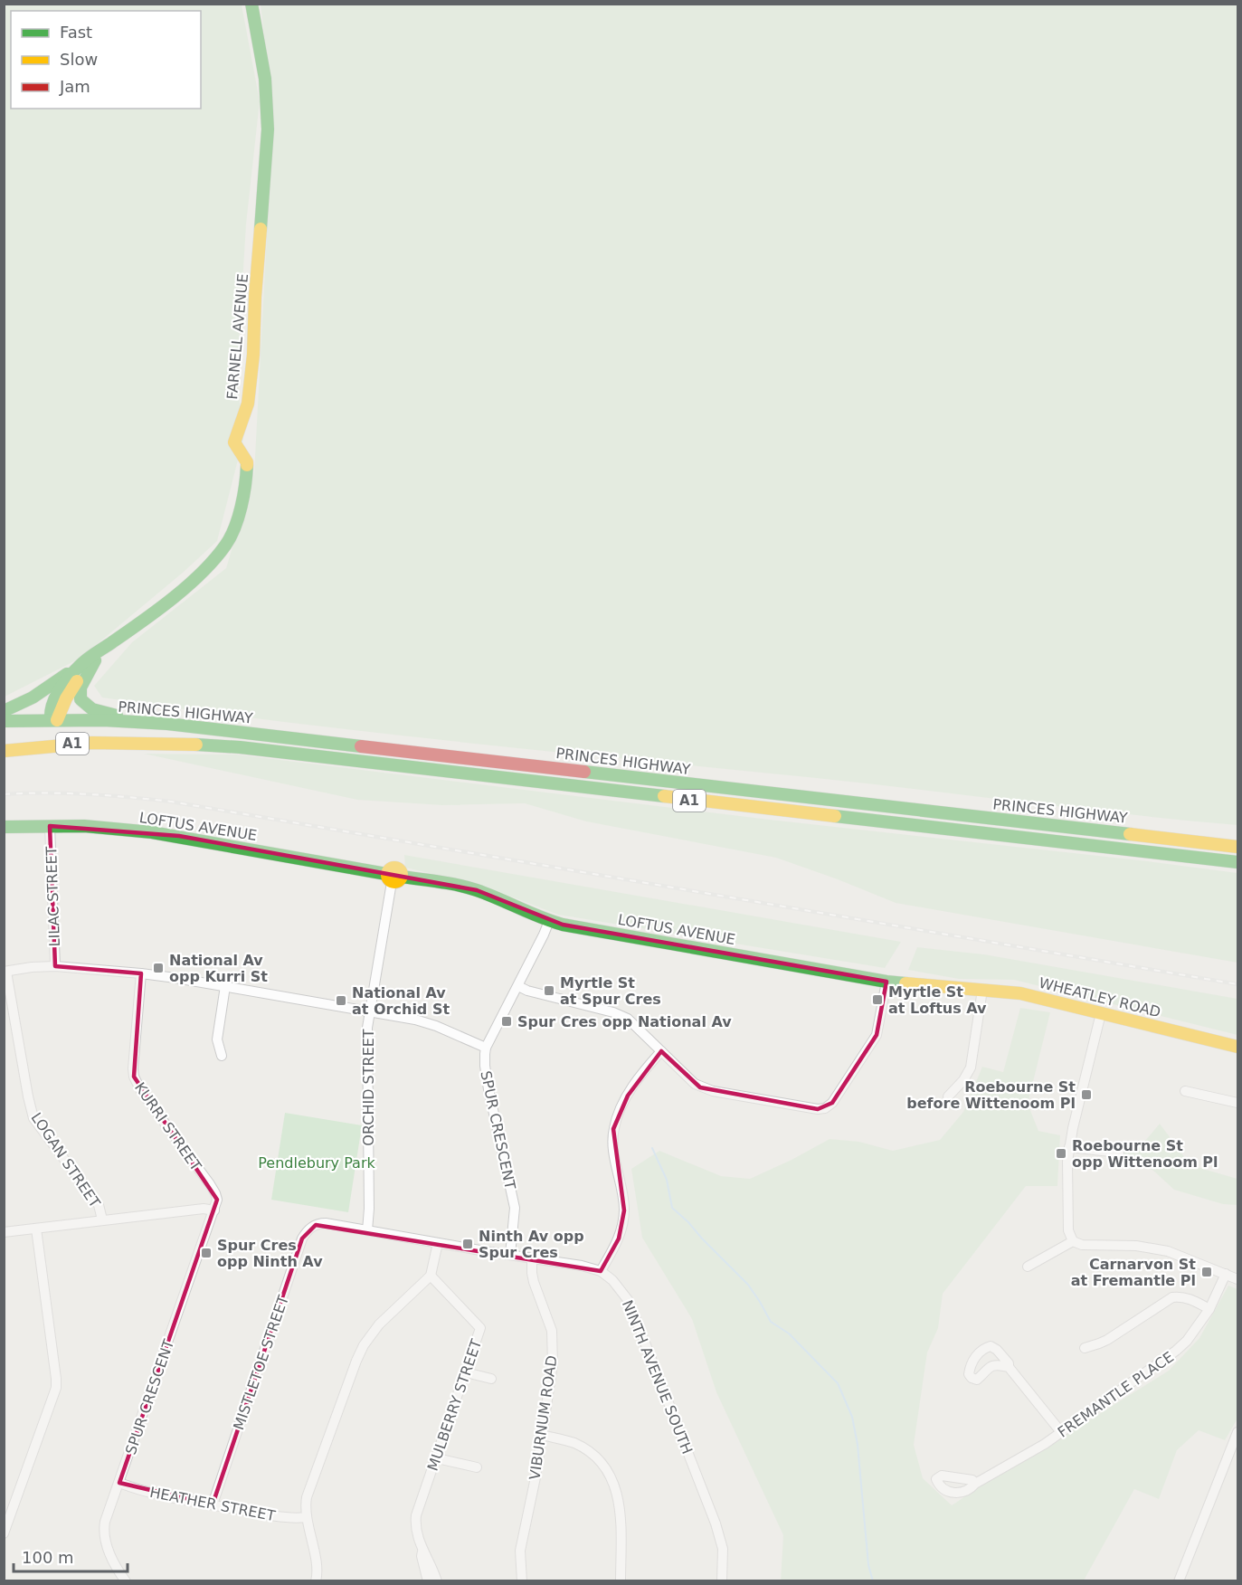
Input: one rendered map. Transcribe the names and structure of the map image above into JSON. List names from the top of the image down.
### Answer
{
  "streets": {
    "main road": [
      "FARNELL AVENUE",
      "PRINCES HIGHWAY",
      "A1",
      "LOFTUS AVENUE",
      "WHEATLEY ROAD"
    ],
    "street": [
      "LILAC STREET",
      "ORCHID STREET",
      "KURRI STREET",
      "SPUR CRESCENT",
      "LOGAN STREET",
      "MISTLETOE STREET",
      "NINTH AVENUE SOUTH",
      "FREMANTLE PLACE",
      "MULBERRY STREET",
      "VIBURNUM ROAD",
      "HEATHER STREET"
    ]
  },
  "crossings": [
    ["FARNELL AVENUE", "PRINCES HIGHWAY"],
    ["LOFTUS AVENUE", "LILAC STREET"],
    ["LOFTUS AVENUE", "WHEATLEY ROAD"],
    ["LOFTUS AVENUE", "ORCHID STREET"],
    ["LOFTUS AVENUE", "SPUR CRESCENT"],
    ["ORCHID STREET", "NINTH AVENUE SOUTH"],
    ["KURRI STREET", "SPUR CRESCENT"],
    ["SPUR CRESCENT", "NINTH AVENUE SOUTH"],
    ["SPUR CRESCENT", "HEATHER STREET"],
    ["MISTLETOE STREET", "NINTH AVENUE SOUTH"],
    ["MISTLETOE STREET", "HEATHER STREET"],
    ["NINTH AVENUE SOUTH", "VIBURNUM ROAD"]
  ],
  "parks": ["Pendlebury Park"],
  "places": {
    "transit": [
      "National Av opp Kurri St",
      "Myrtle St at Spur Cres",
      "Myrtle St at Loftus Av",
      "National Av at Orchid St",
      "Spur Cres opp National Av",
      "Roebourne St before Wittenoom Pl",
      "Roebourne St opp Wittenoom Pl",
      "Ninth Av opp Spur Cres",
      "Spur Cres opp Ninth Av",
      "Carnarvon St at Fremantle Pl"
    ]
  },
  "legend": ["Fast", "Slow", "Jam"],
  "scale_bar": "100 m"
}
